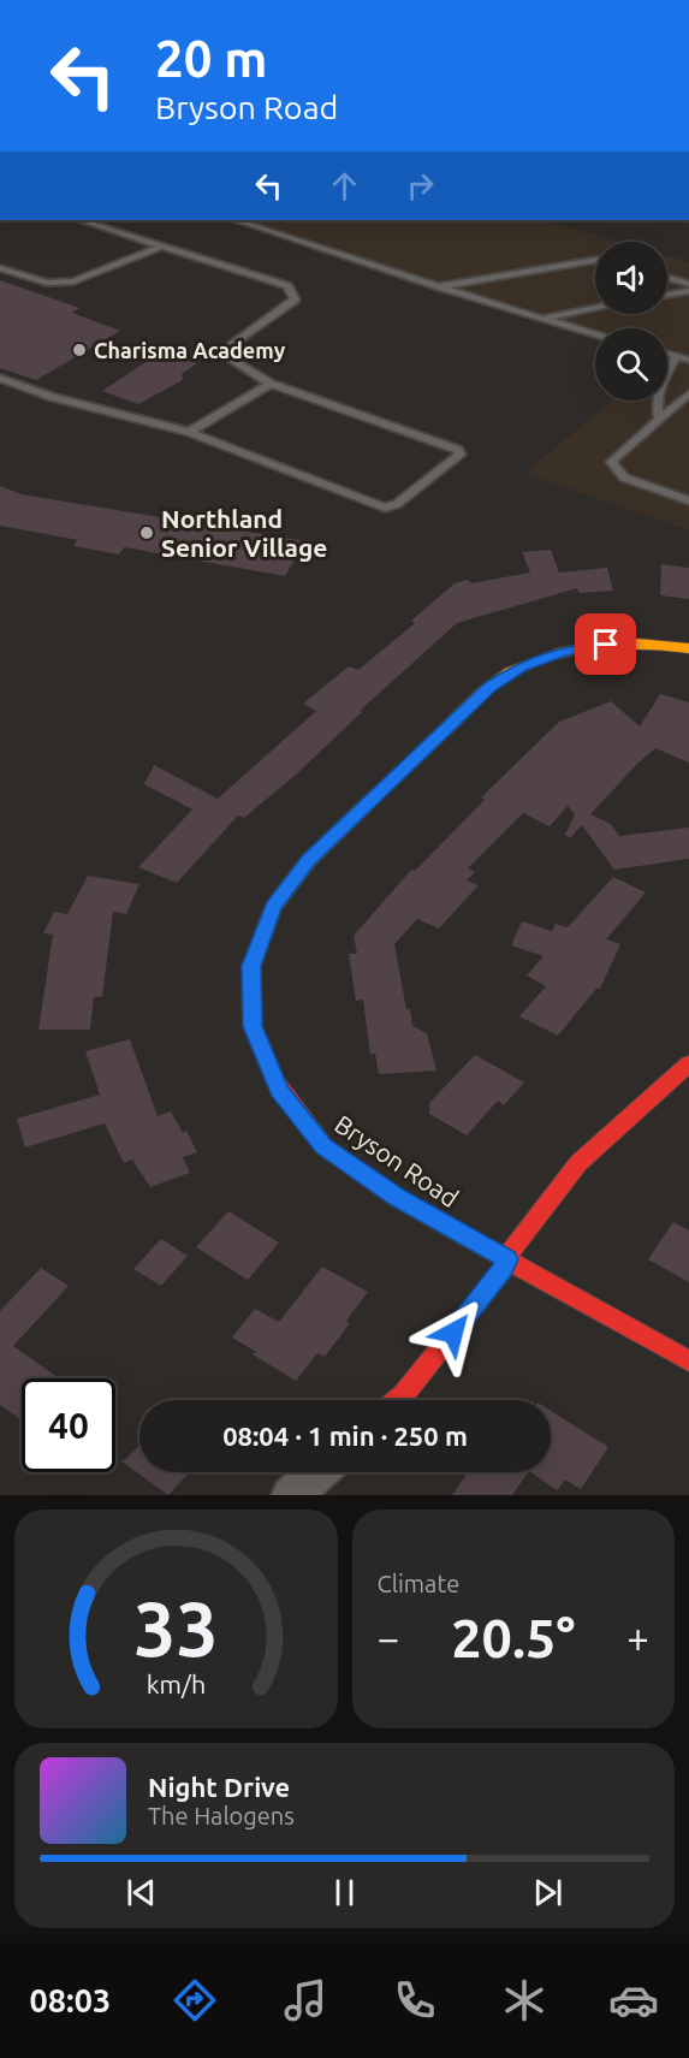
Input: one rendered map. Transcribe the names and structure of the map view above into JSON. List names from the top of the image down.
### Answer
{
  "streets": {
    "street": ["Bryson Road"]
  },
  "places": ["Charisma Academy", "Northland Senior Village"],
  "page": {
    "turn": ["20 m", "Bryson Road"],
    "limit": "40",
    "trip": "08:04 · 1 min · 250 m",
    "tile": "Climate",
    "heat": ["−", "20.5°", "+"],
    "song": ["Night Drive", "The Halogens"],
    "tabs": "08:03",
    "gauge": ["33", "km/h"]
  }
}
